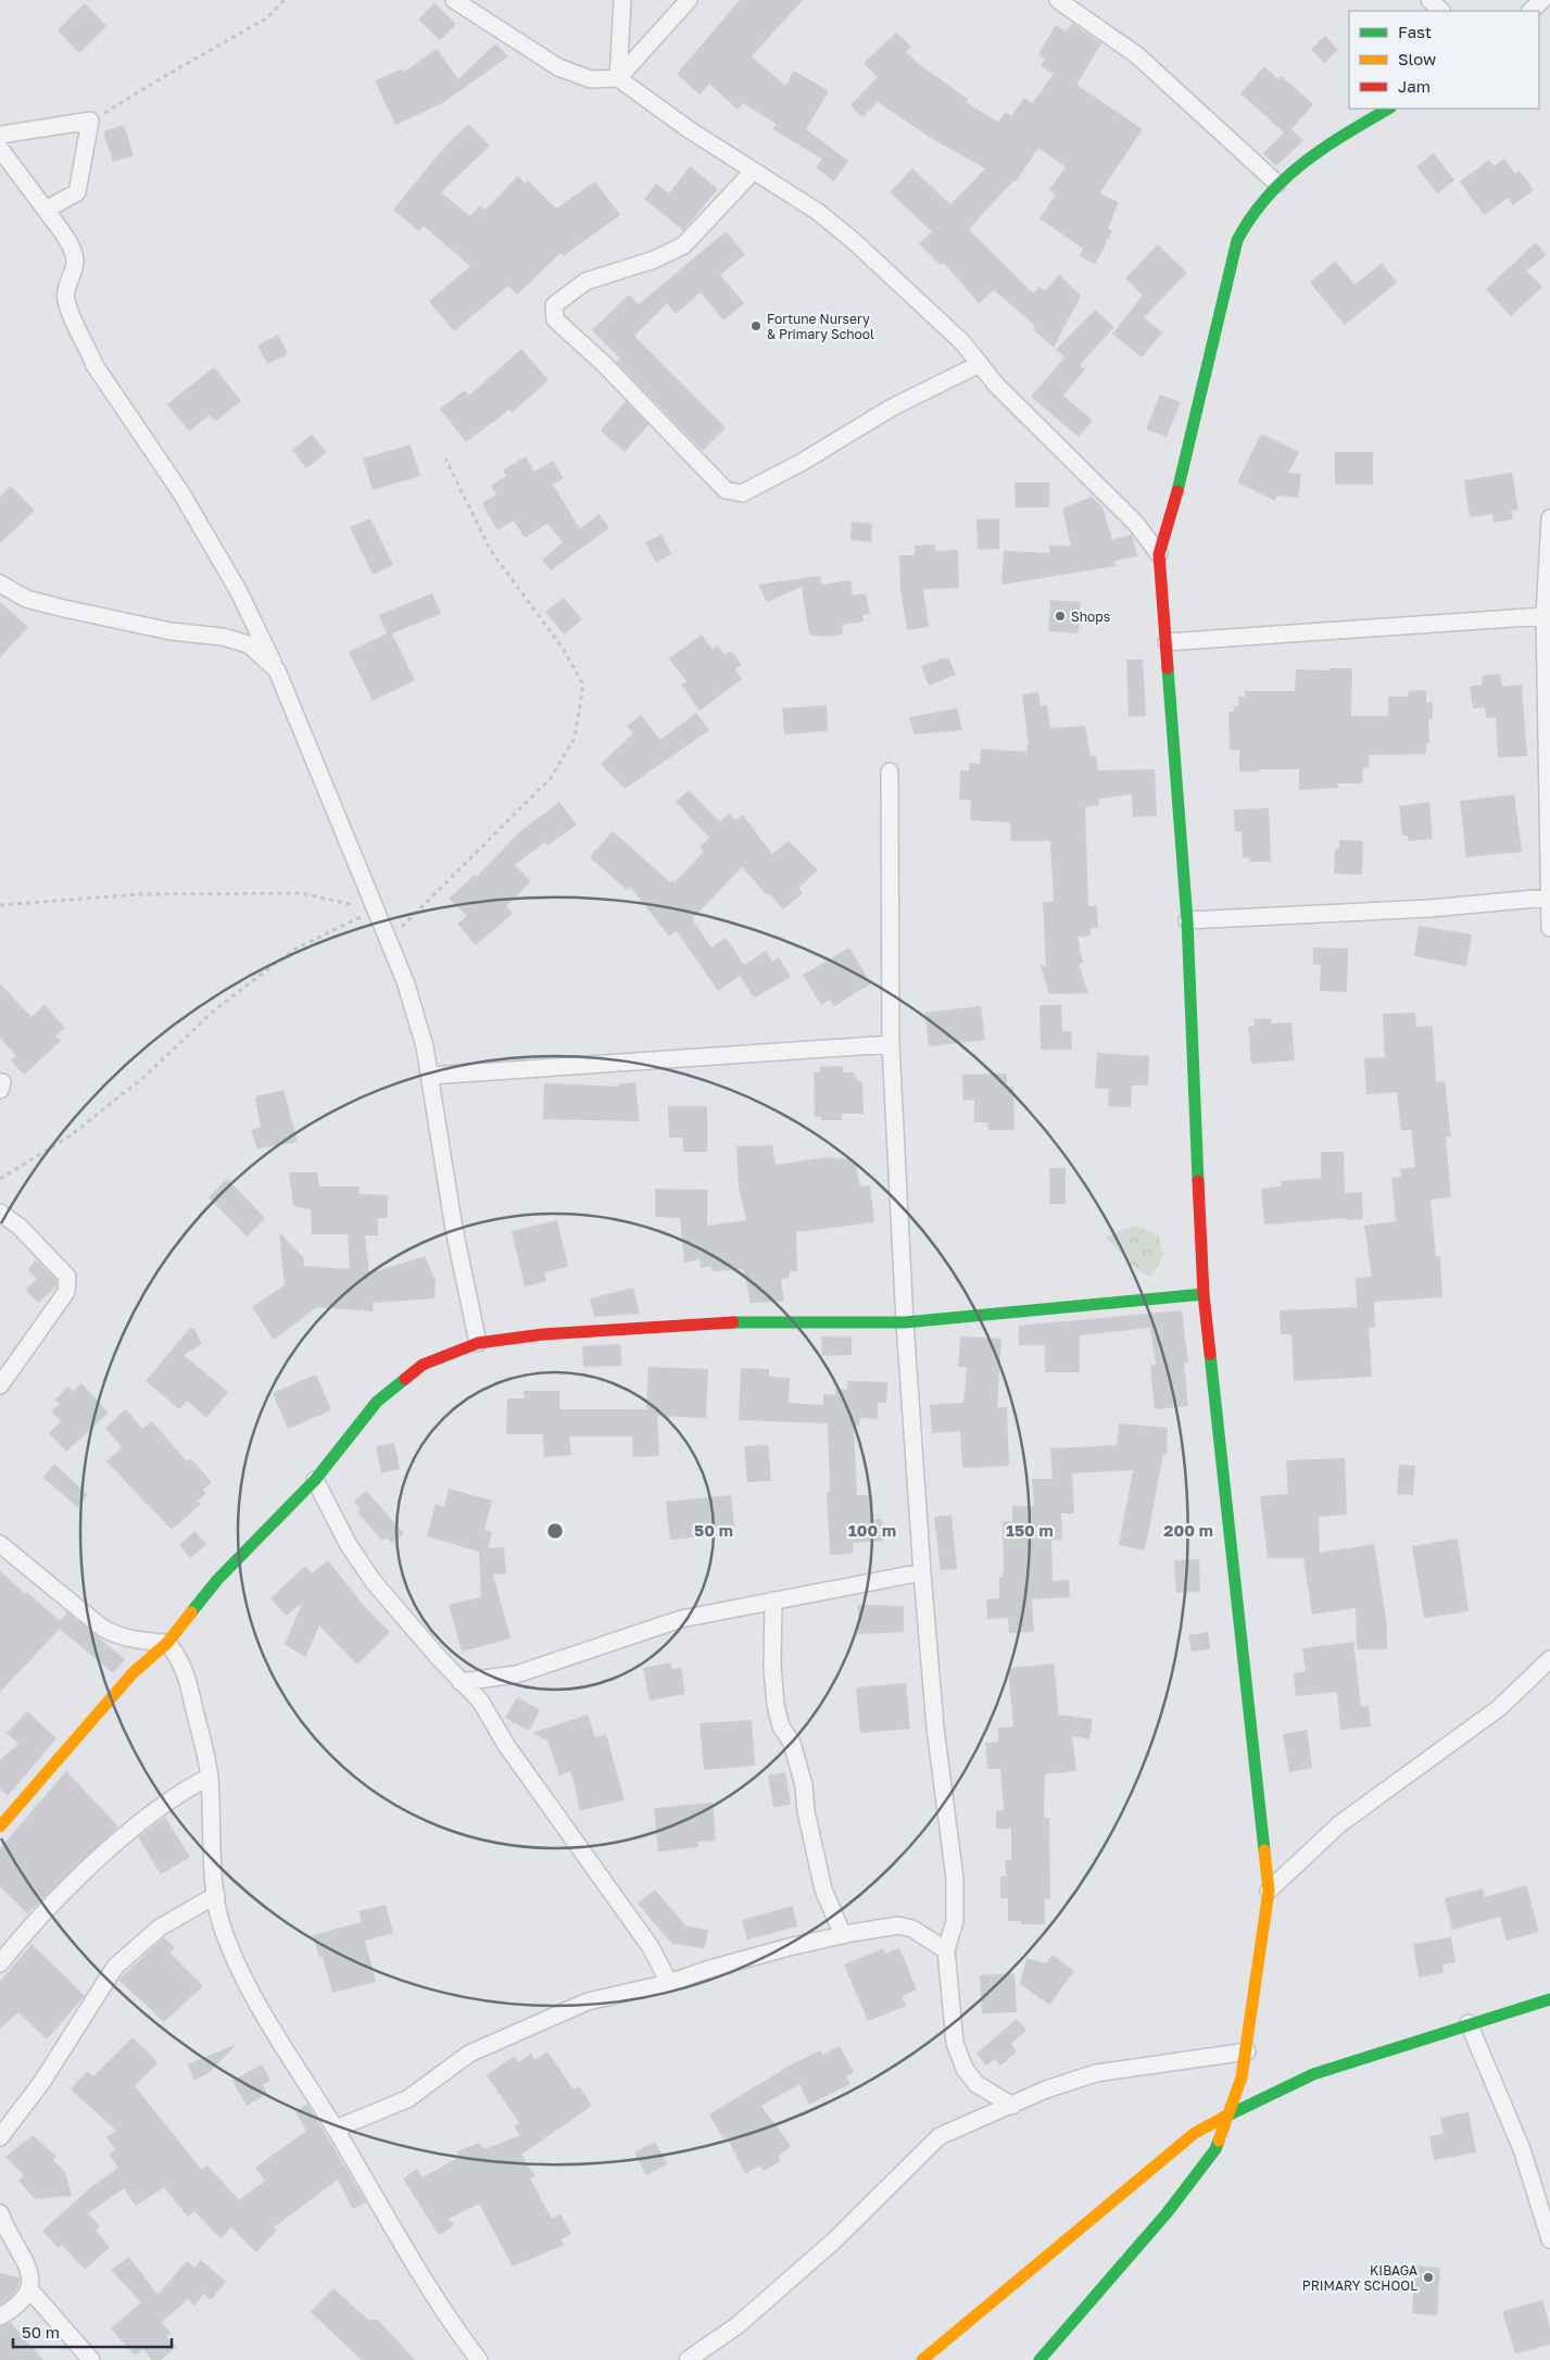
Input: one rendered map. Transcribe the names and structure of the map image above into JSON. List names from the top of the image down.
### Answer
{
  "places": ["Fortune Nursery & Primary School", "Shops", "KIBAGA PRIMARY SCHOOL"],
  "legend": ["Fast", "Slow", "Jam"],
  "scale_bar": "50 m",
  "rings": [
    "50 m",
    "100 m",
    "150 m",
    "200 m"
  ]
}
